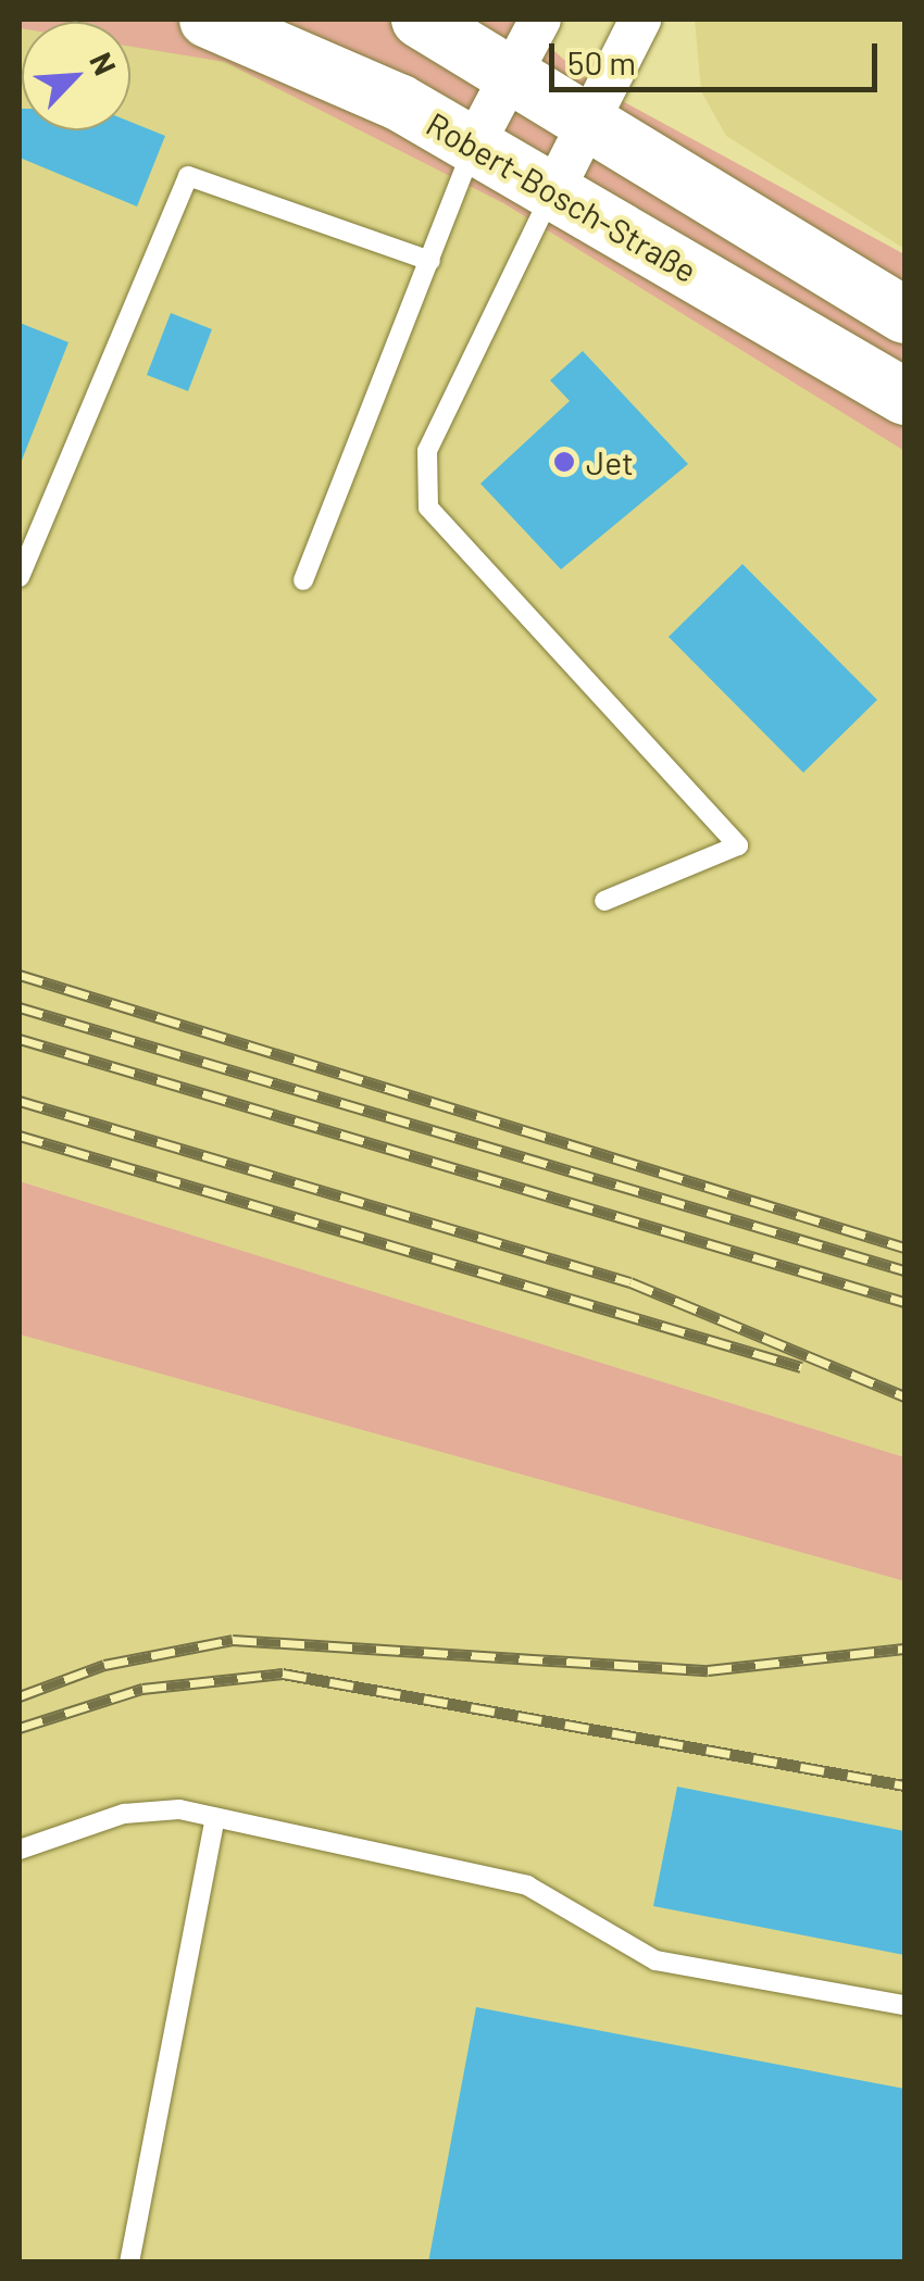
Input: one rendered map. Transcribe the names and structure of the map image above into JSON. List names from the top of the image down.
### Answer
{
  "streets": {
    "main road": ["Robert-Bosch-Straße"]
  },
  "places": ["Jet"],
  "scale_bar": "50 m",
  "north": "top right"
}
